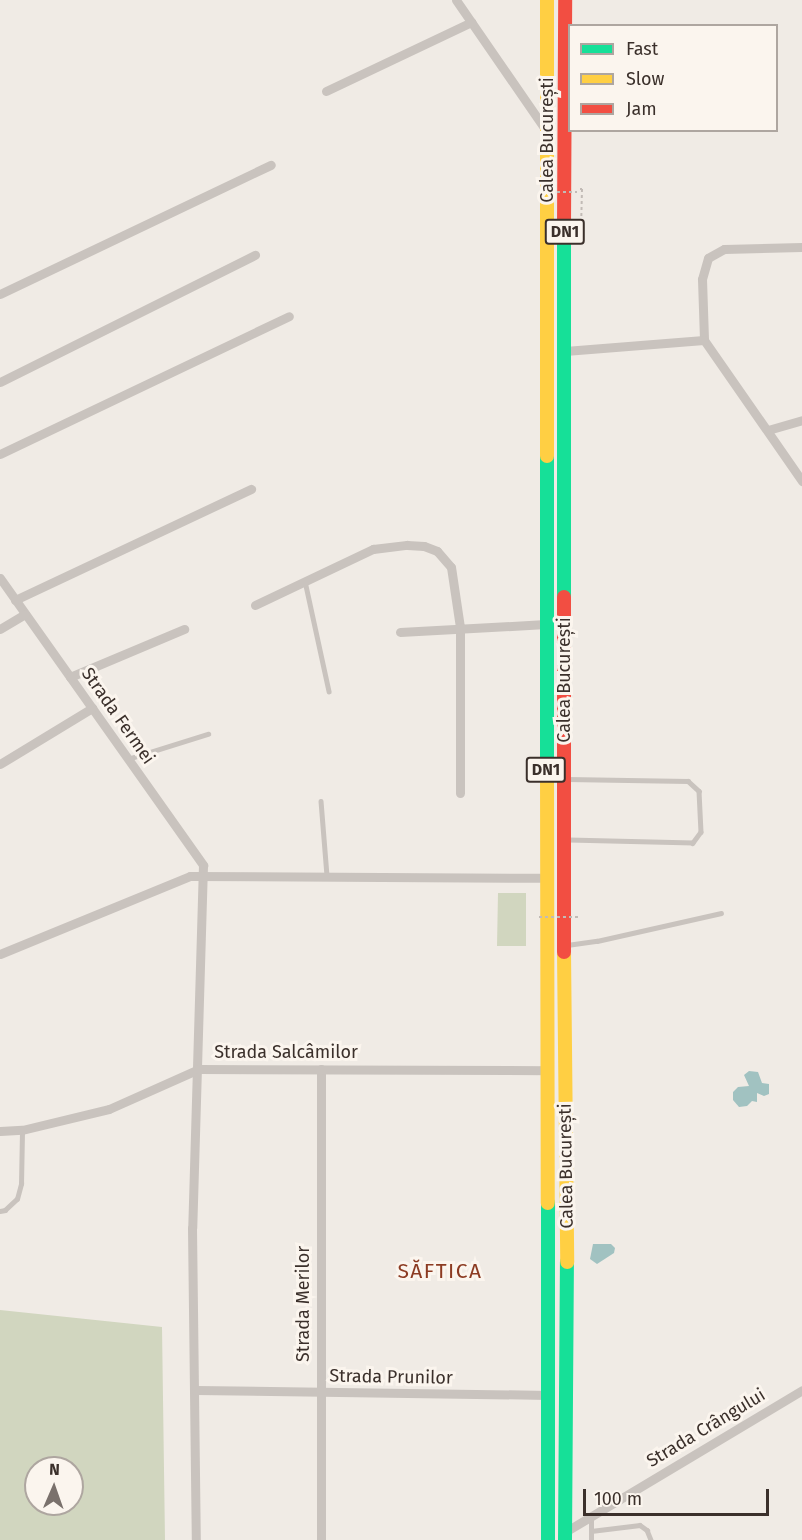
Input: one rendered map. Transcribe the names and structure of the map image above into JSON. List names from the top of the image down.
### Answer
{
  "streets": {
    "highway": ["Calea București", "DN1"],
    "street": [
      "Strada Fermei",
      "Strada Salcâmilor",
      "Strada Merilor",
      "Strada Prunilor",
      "Strada Crângului"
    ]
  },
  "crossings": [
    ["Calea București", "Strada Salcâmilor"],
    ["Calea București", "Strada Prunilor"],
    ["Calea București", "Strada Crângului"],
    ["Strada Salcâmilor", "Strada Merilor"],
    ["Strada Merilor", "Strada Prunilor"]
  ],
  "districts": ["SĂFTICA"],
  "legend": ["Fast", "Slow", "Jam"],
  "scale_bar": "100 m",
  "north": "top"
}
